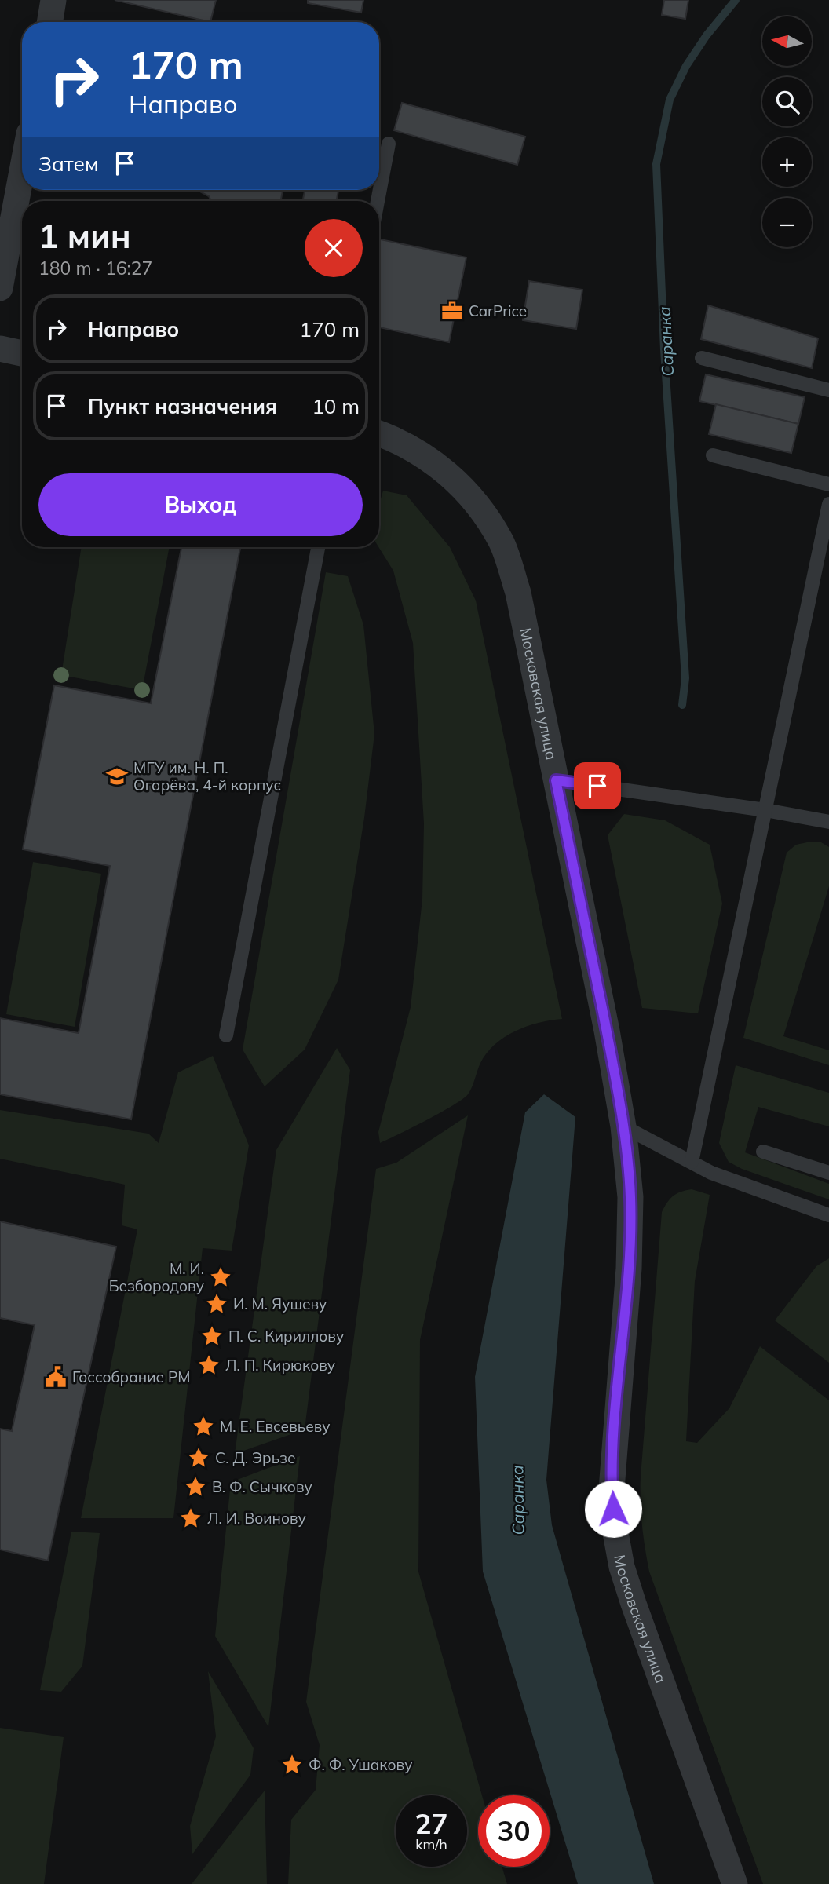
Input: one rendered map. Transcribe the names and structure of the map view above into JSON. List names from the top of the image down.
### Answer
{
  "streets": {
    "street": ["Московская улица"]
  },
  "water": ["Саранка"],
  "places": {
    "office": ["CarPrice"],
    "school or university": ["МГУ им. Н. П. Огарёва, 4-й корпус"],
    "place": [
      "М. И. Безбородову",
      "И. М. Яушеву",
      "П. С. Кириллову",
      "Л. П. Кирюкову",
      "М. Е. Евсевьеву",
      "С. Д. Эрьзе",
      "В. Ф. Сычкову",
      "Л. И. Воинову",
      "Ф. Ф. Ушакову"
    ],
    "public building": ["Госсобрание РМ"]
  },
  "north": "left",
  "page": {
    "map_buttons": ["+", "−"],
    "turn": ["170 m", "Направо"],
    "then": "Затем",
    "heading": ["1 мин", "180 m · 16:27"],
    "list": [
      {
        "name": "Направо",
        "value": "170 m"
      },
      {
        "name": "Пункт назначения",
        "value": "10 m"
      }
    ],
    "buttons": "Выход",
    "speed": "27 km/h",
    "limit": "30"
  }
}
